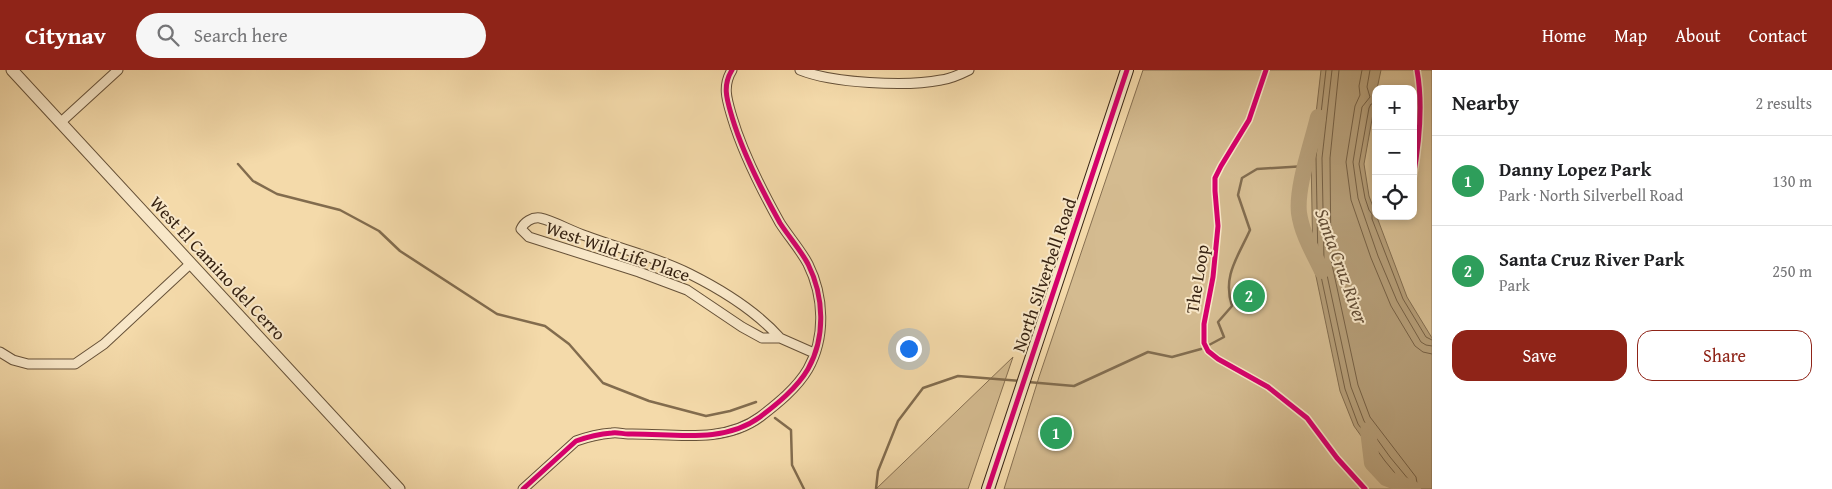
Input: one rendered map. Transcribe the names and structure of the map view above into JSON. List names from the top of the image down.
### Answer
{
  "streets": {
    "main road": ["North Silverbell Road"],
    "street": ["West Wild Life Place", "West El Camino del Cerro"],
    "cycle path": ["The Loop"]
  },
  "water": ["Santa Cruz River"],
  "page": {
    "header": "Citynav",
    "search": "Search here",
    "nav": [
      "Home",
      "Map",
      "About",
      "Contact"
    ],
    "heading": ["Nearby", "2 results"],
    "map_buttons": ["+", "−"],
    "list": [
      {
        "mark": "1",
        "name": "Danny Lopez Park",
        "note": "Park · North Silverbell Road",
        "value": "130 m"
      },
      {
        "mark": "2",
        "name": "Santa Cruz River Park",
        "note": "Park",
        "value": "250 m"
      }
    ],
    "pins": ["2", "1"],
    "buttons": ["Save", "Share"]
  }
}
